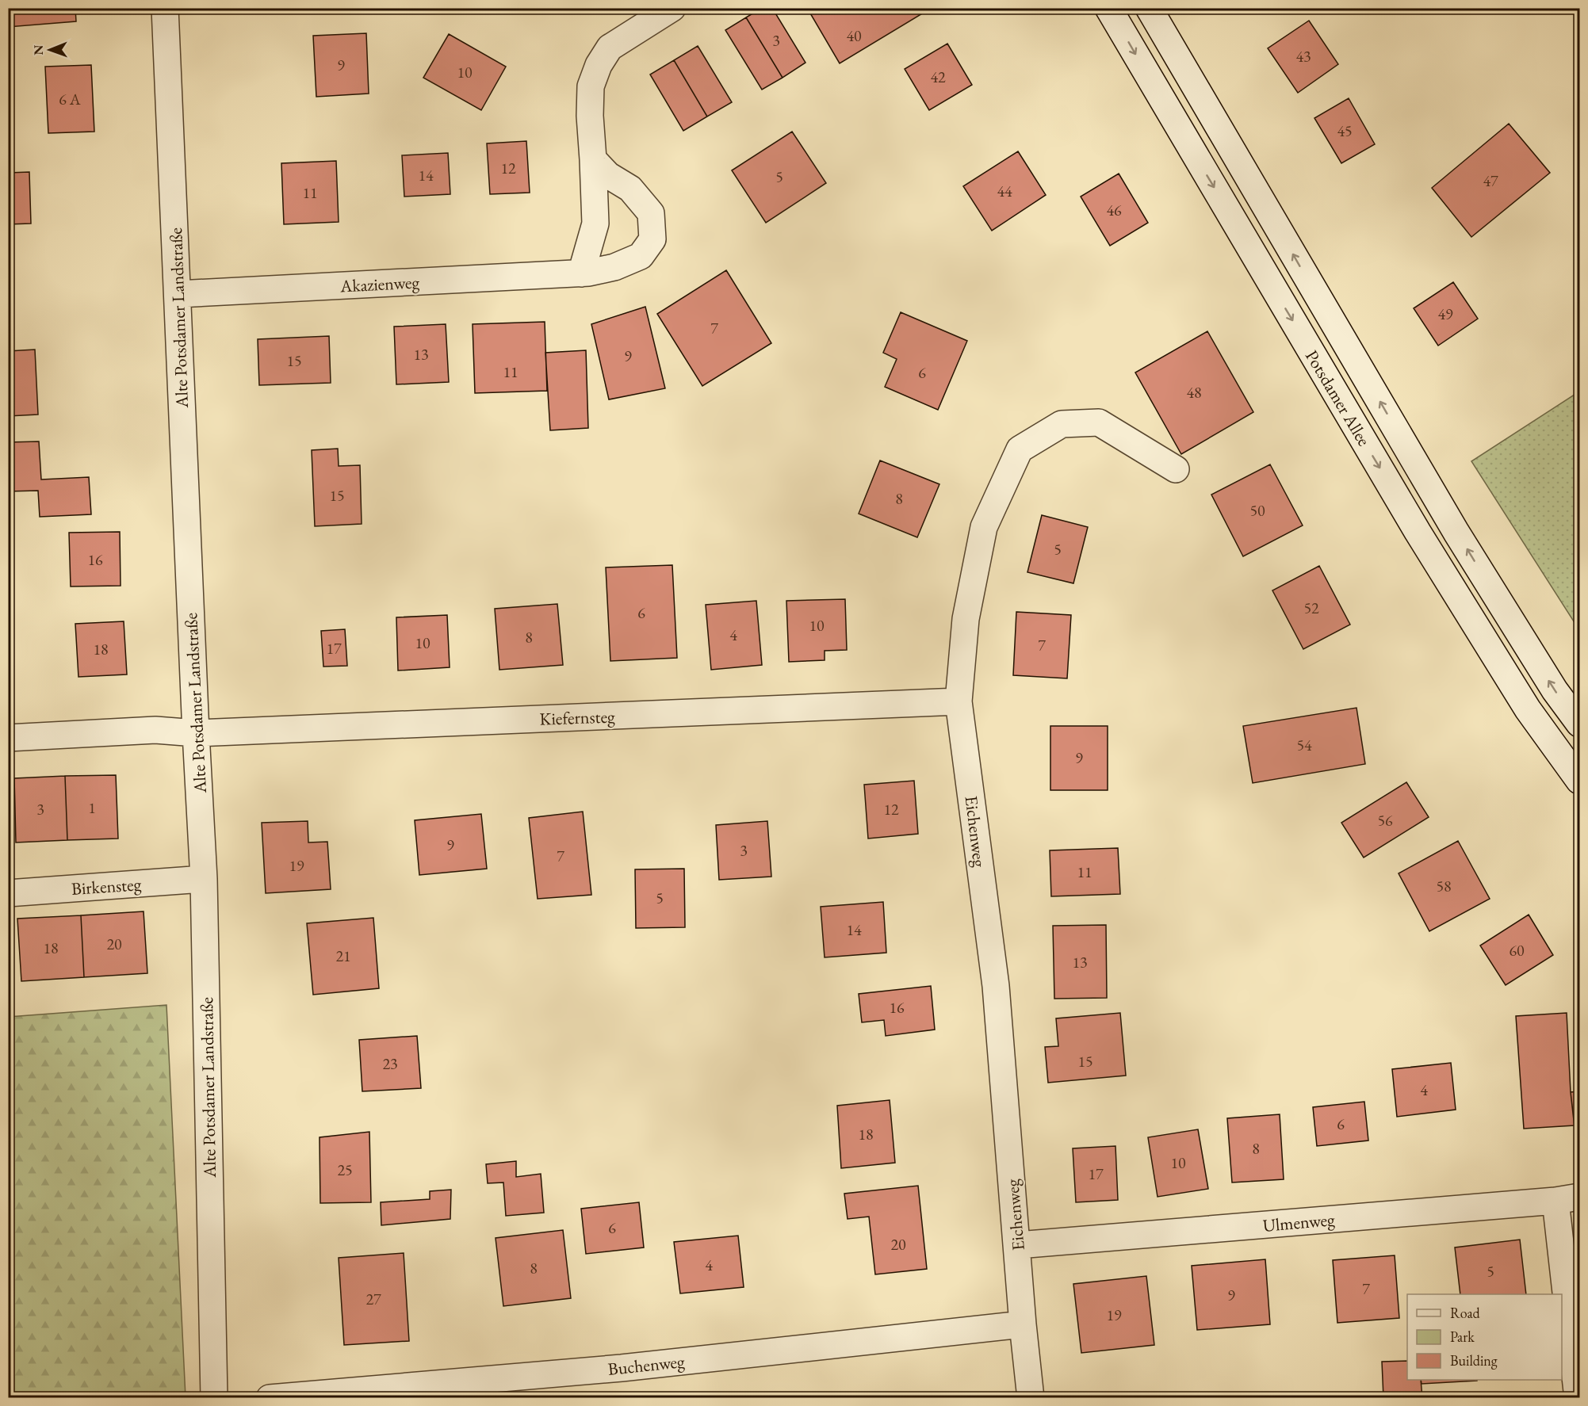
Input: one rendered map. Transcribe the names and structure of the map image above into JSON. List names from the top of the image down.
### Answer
{
  "streets": {
    "street": [
      "Akazienweg",
      "Alte Potsdamer Landstraße",
      "Potsdamer Allee",
      "Kiefernsteg",
      "Eichenweg",
      "Birkensteg",
      "Ulmenweg",
      "Buchenweg"
    ]
  },
  "crossings": [
    ["Akazienweg", "Alte Potsdamer Landstraße"],
    ["Alte Potsdamer Landstraße", "Kiefernsteg"],
    ["Alte Potsdamer Landstraße", "Birkensteg"],
    ["Kiefernsteg", "Eichenweg"],
    ["Eichenweg", "Ulmenweg"],
    ["Eichenweg", "Buchenweg"]
  ],
  "house_numbers": [
    "40",
    "3",
    "43",
    "9",
    "10",
    "42",
    "6 A",
    "45",
    "12",
    "14",
    "5",
    "47",
    "44",
    "11",
    "46",
    "49",
    "7",
    "13",
    "9",
    "15",
    "11",
    "6",
    "48",
    "15",
    "8",
    "50",
    "5",
    "16",
    "52",
    "6",
    "10",
    "4",
    "8",
    "10",
    "7",
    "17",
    "18",
    "54",
    "9",
    "1",
    "3",
    "12",
    "56",
    "9",
    "3",
    "7",
    "19",
    "11",
    "58",
    "5",
    "14",
    "20",
    "18",
    "60",
    "21",
    "13",
    "16",
    "15",
    "23",
    "4",
    "6",
    "18",
    "8",
    "10",
    "25",
    "17",
    "6",
    "20",
    "4",
    "8",
    "5",
    "7",
    "9",
    "27",
    "19"
  ],
  "legend": ["Road", "Park", "Building"],
  "north": "left"
}
